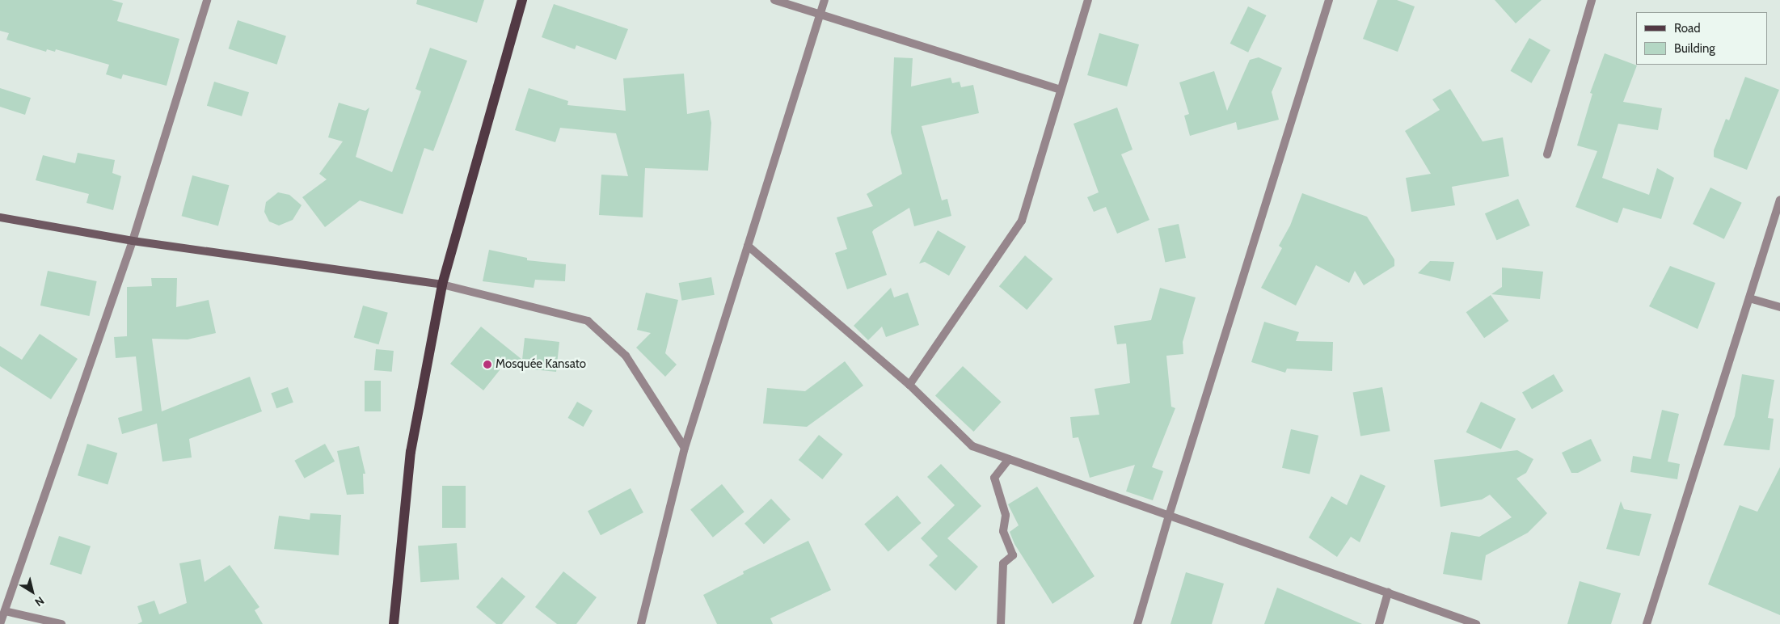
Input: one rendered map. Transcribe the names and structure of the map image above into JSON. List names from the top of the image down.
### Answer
{
  "places": ["Mosquée Kansato"],
  "legend": ["Road", "Building"],
  "north": "bottom right"
}
